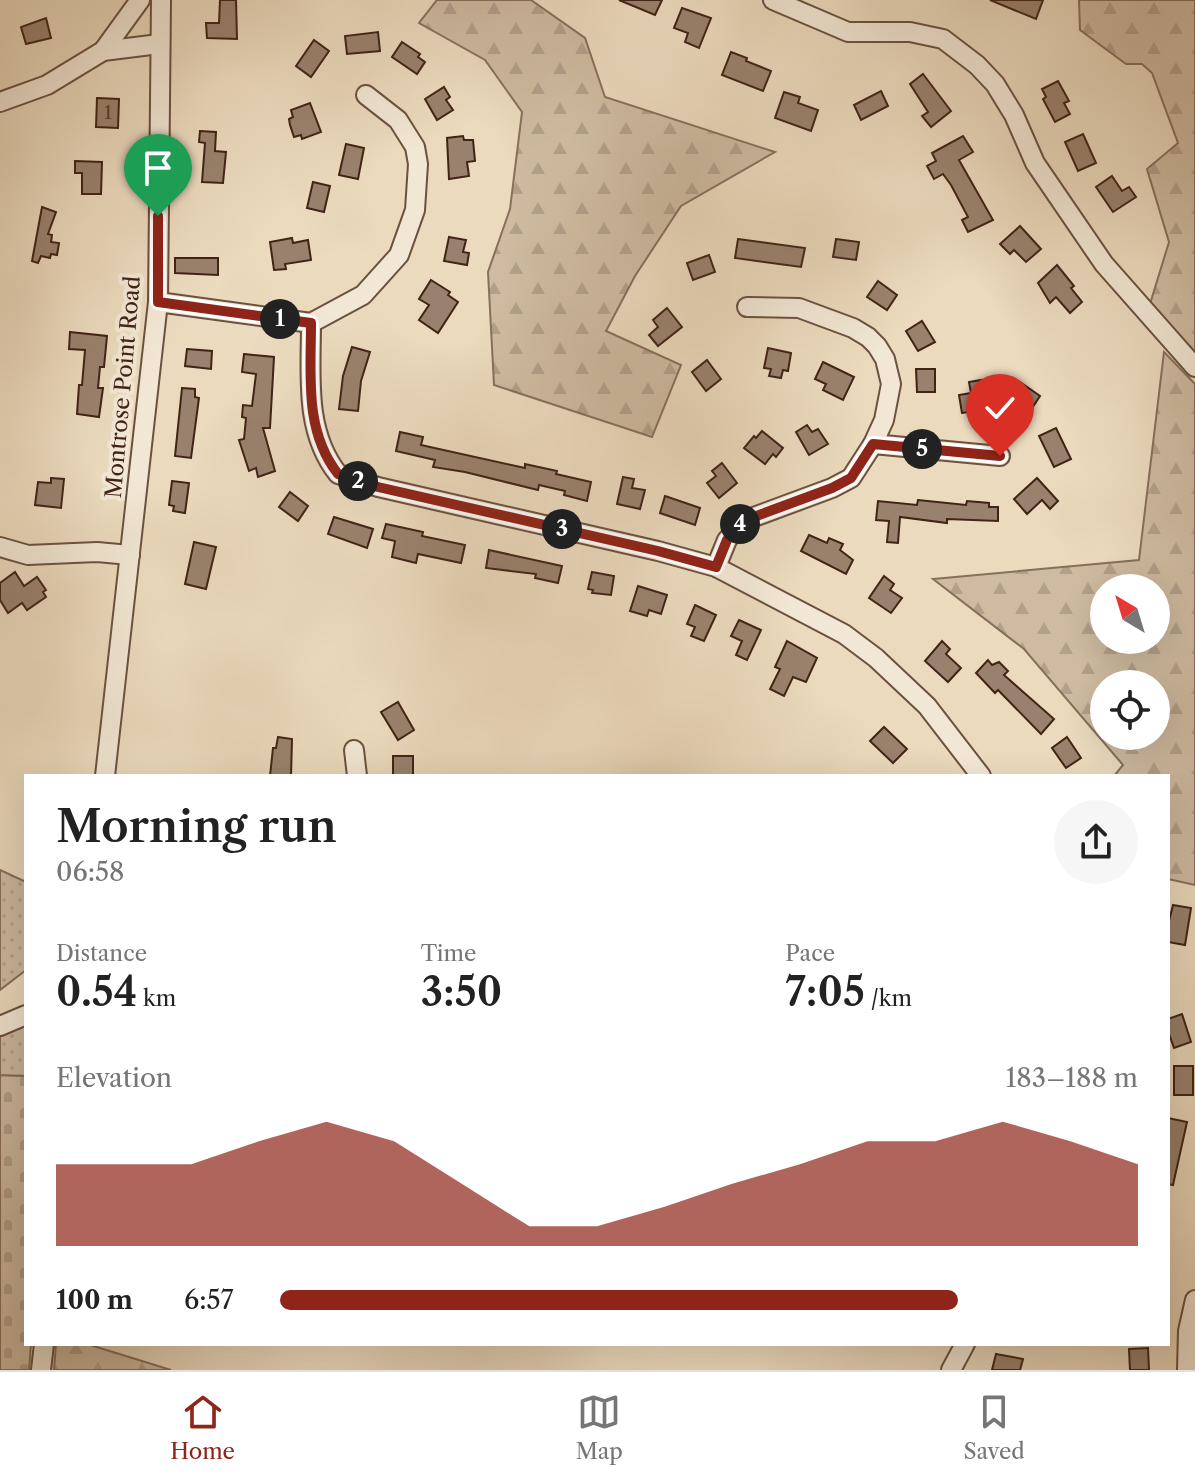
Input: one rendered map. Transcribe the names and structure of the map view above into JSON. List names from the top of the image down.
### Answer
{
  "streets": {
    "street": ["Montrose Point Road"]
  },
  "house_numbers": ["1"],
  "north": "top left",
  "page": {
    "pins": [
      "1",
      "5",
      "2",
      "4",
      "3"
    ],
    "heading": ["Morning run", "06:58"],
    "stats": [
      ["Distance", "0.54 km"],
      ["Time", "3:50"],
      ["Pace", "7:05 /km"]
    ],
    "chart": ["Elevation", "183–188 m"],
    "list": [
      {
        "name": "100 m",
        "note": "6:57"
      }
    ],
    "tabs": ["Home", "Map", "Saved"]
  }
}
